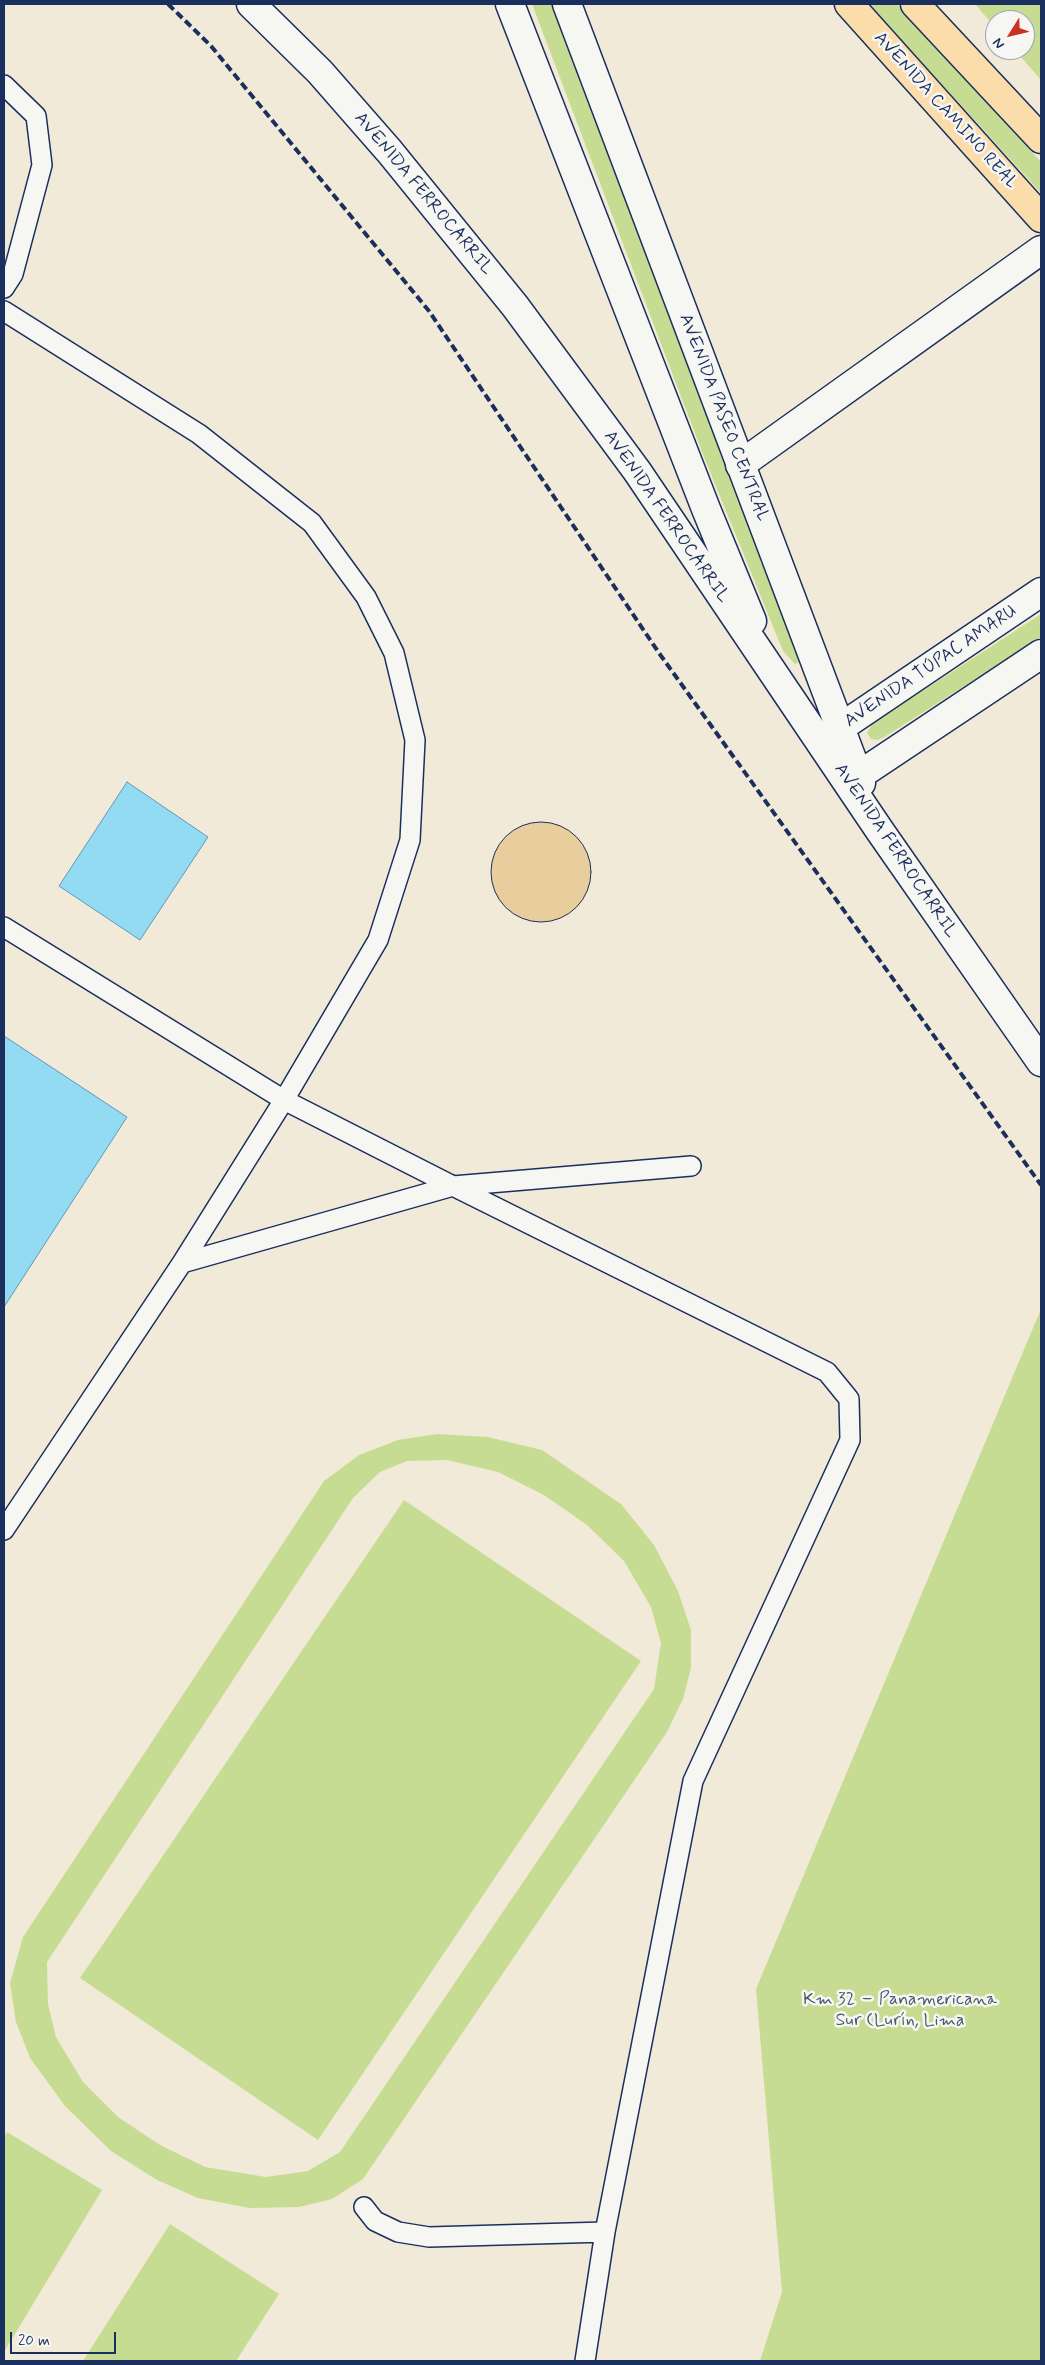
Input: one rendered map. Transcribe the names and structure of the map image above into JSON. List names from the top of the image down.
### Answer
{
  "streets": {
    "main road": ["AVENIDA CAMINO REAL"],
    "street": ["AVENIDA FERROCARRIL", "AVENIDA PASEO CENTRAL", "AVENIDA TÚPAC AMARU"]
  },
  "crossings": [
    ["AVENIDA FERROCARRIL", "AVENIDA PASEO CENTRAL"],
    ["AVENIDA FERROCARRIL", "AVENIDA TÚPAC AMARU"],
    ["AVENIDA PASEO CENTRAL", "AVENIDA TÚPAC AMARU"]
  ],
  "parks": ["Km 32 – Panamericana Sur (Lurín, Lima"],
  "scale_bar": "20 m",
  "north": "bottom left"
}
